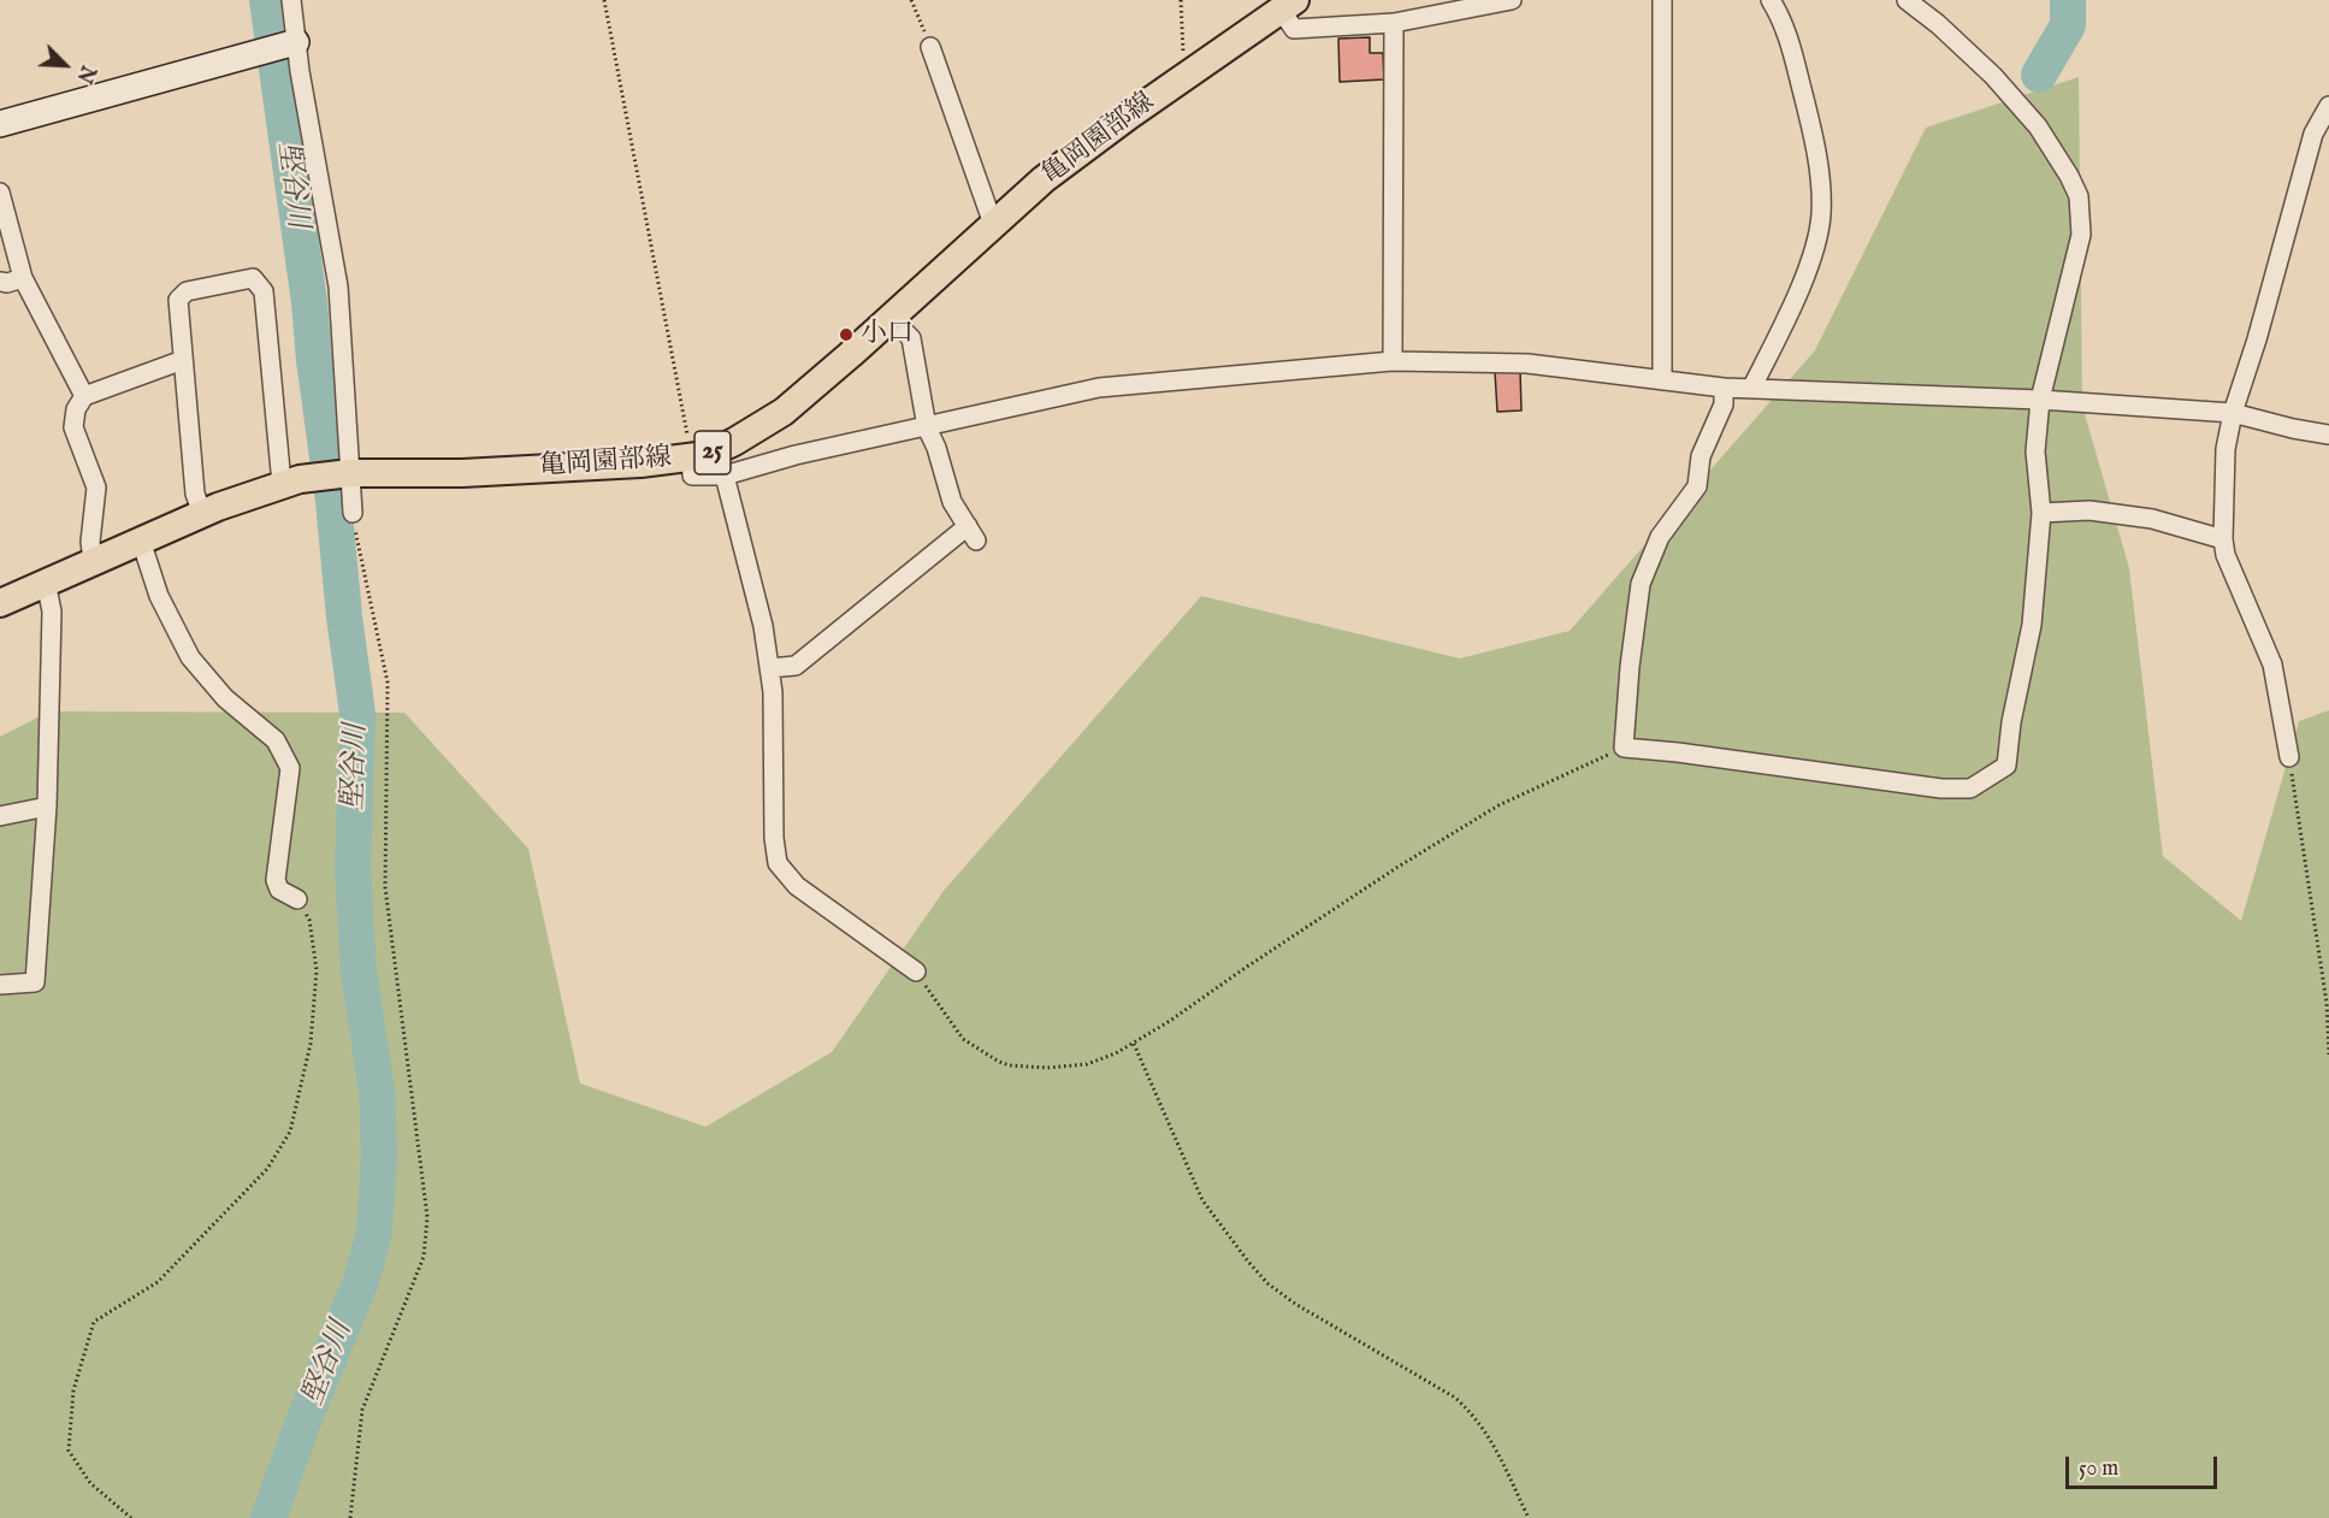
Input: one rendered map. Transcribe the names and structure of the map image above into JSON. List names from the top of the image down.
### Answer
{
  "streets": {
    "main road": ["亀岡園部線", "25"]
  },
  "water": ["堅谷川"],
  "places": ["小口"],
  "scale_bar": "50 m",
  "north": "bottom right"
}
